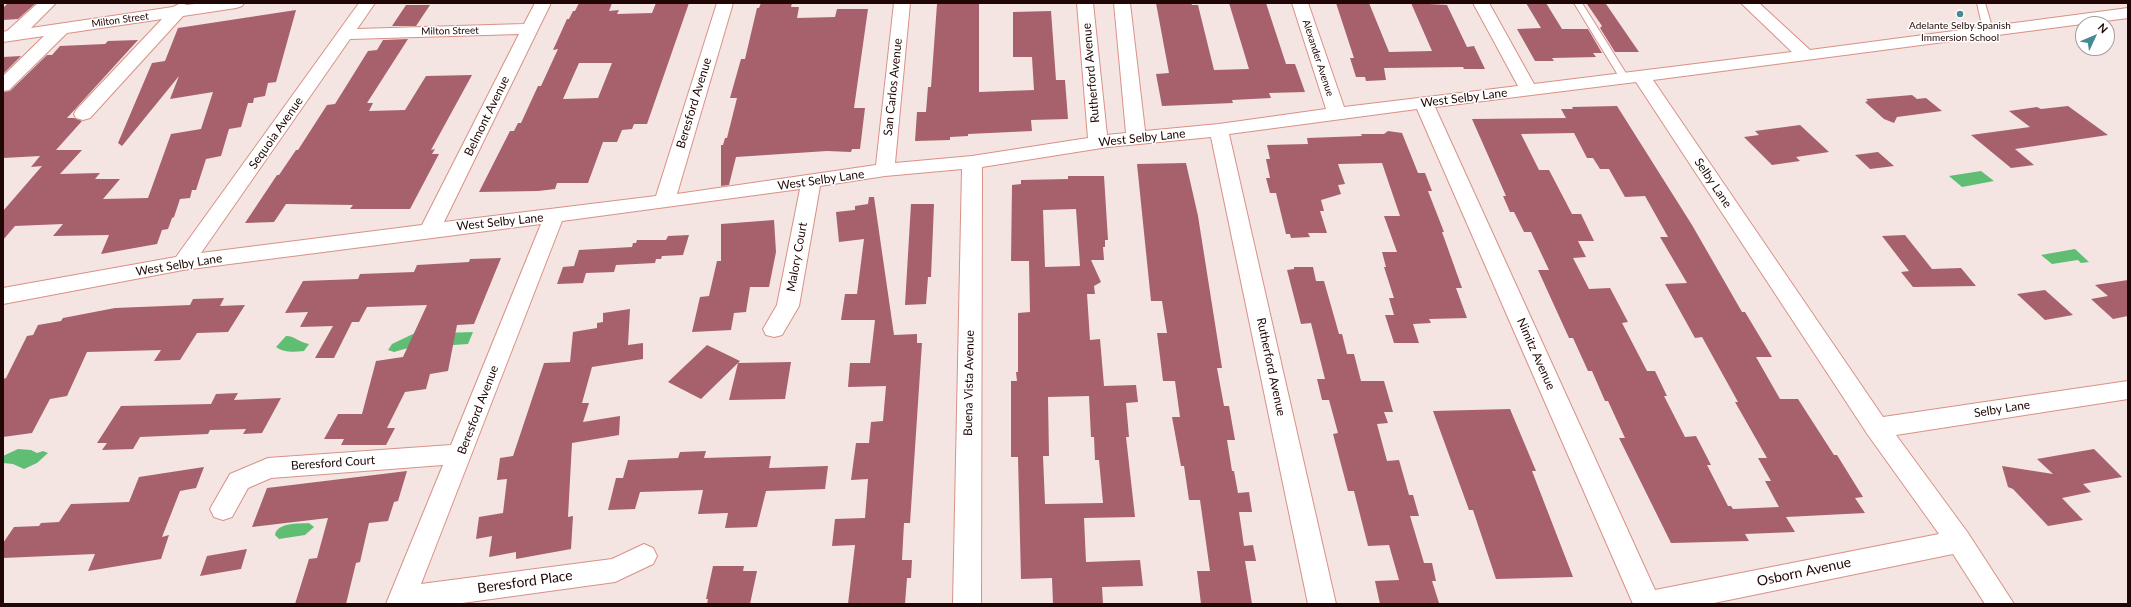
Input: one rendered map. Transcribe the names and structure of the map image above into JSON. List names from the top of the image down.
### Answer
{
  "streets": {
    "street": [
      "Milton Street",
      "Alexander Avenue",
      "Rutherford Avenue",
      "San Carlos Avenue",
      "West Selby Lane",
      "Beresford Avenue",
      "Belmont Avenue",
      "Sequoia Avenue",
      "Selby Lane",
      "Malory Court",
      "Nimitz Avenue",
      "Buena Vista Avenue",
      "Beresford Court",
      "Osborn Avenue",
      "Beresford Place"
    ]
  },
  "crossings": [
    ["Milton Street", "Belmont Avenue"],
    ["Milton Street", "Sequoia Avenue"],
    ["Alexander Avenue", "West Selby Lane"],
    ["Rutherford Avenue", "West Selby Lane"],
    ["San Carlos Avenue", "West Selby Lane"],
    ["West Selby Lane", "Beresford Avenue"],
    ["West Selby Lane", "Belmont Avenue"],
    ["West Selby Lane", "Sequoia Avenue"],
    ["West Selby Lane", "Selby Lane"],
    ["West Selby Lane", "Malory Court"],
    ["West Selby Lane", "Nimitz Avenue"],
    ["West Selby Lane", "Buena Vista Avenue"],
    ["Beresford Avenue", "Beresford Court"],
    ["Beresford Avenue", "Beresford Place"],
    ["Selby Lane", "Osborn Avenue"],
    ["Nimitz Avenue", "Osborn Avenue"]
  ],
  "places": ["Adelante Selby Spanish Immersion School"],
  "north": "top right"
}
